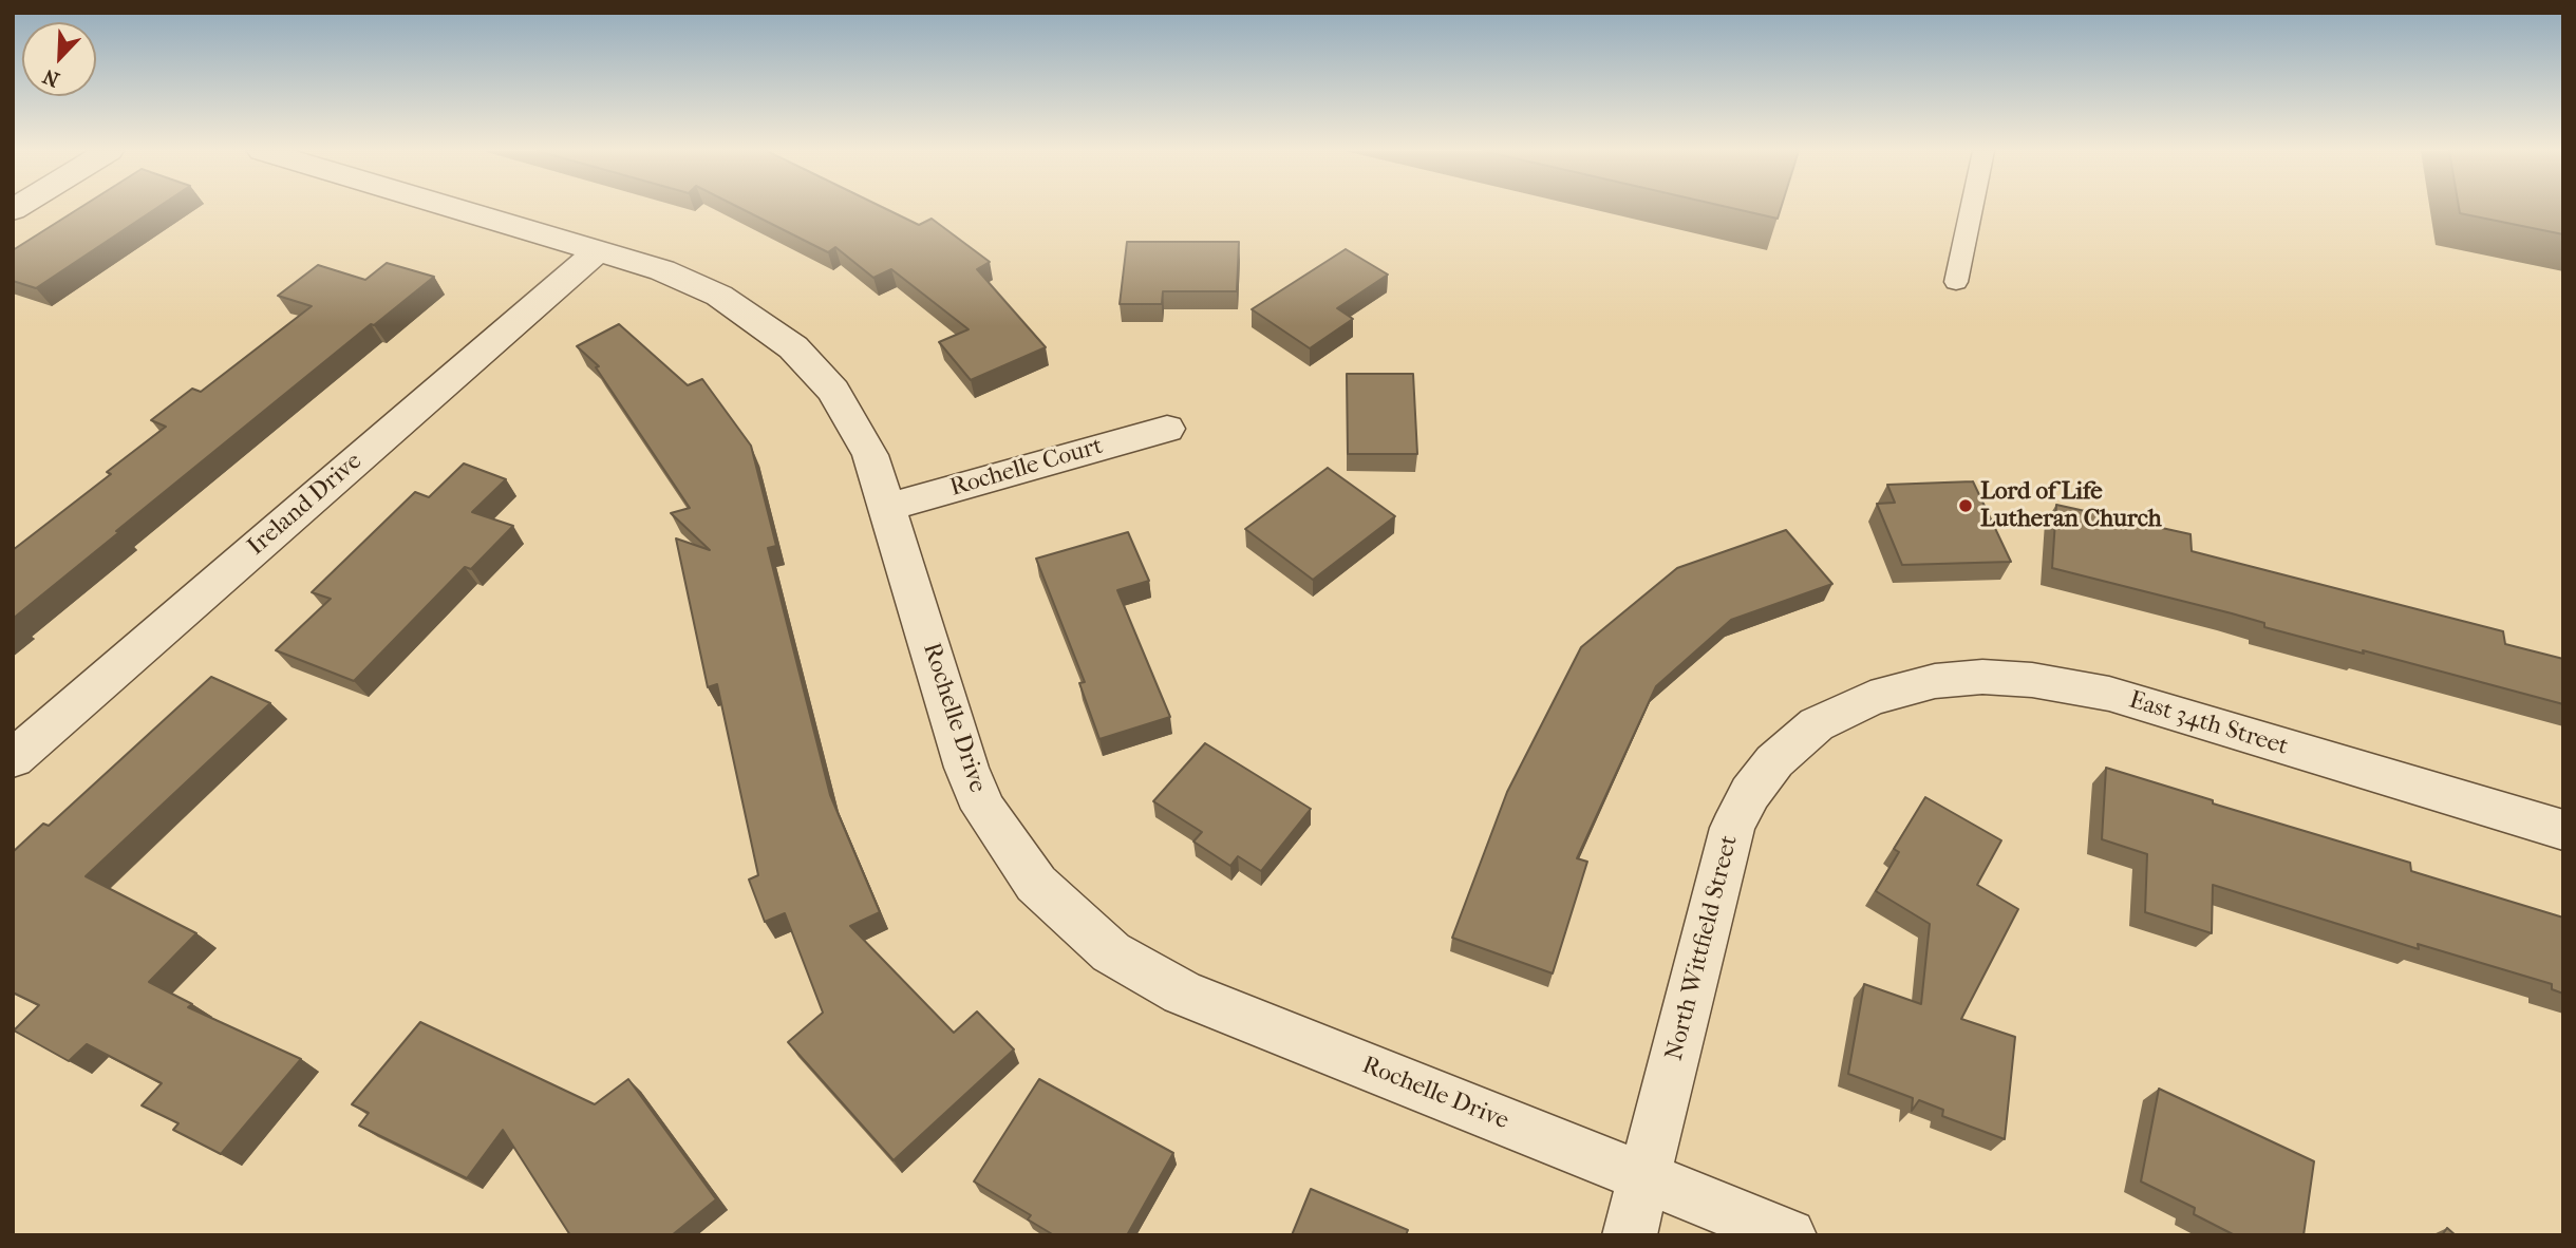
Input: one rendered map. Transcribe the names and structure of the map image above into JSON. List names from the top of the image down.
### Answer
{
  "streets": {
    "street": [
      "Rochelle Court",
      "Ireland Drive",
      "Rochelle Drive",
      "East 34th Street",
      "North Wittfield Street"
    ]
  },
  "crossings": [
    ["Rochelle Court", "Rochelle Drive"],
    ["Ireland Drive", "Rochelle Drive"],
    ["Rochelle Drive", "North Wittfield Street"],
    ["East 34th Street", "North Wittfield Street"]
  ],
  "places": ["Lord of Life Lutheran Church"],
  "north": "bottom left"
}
